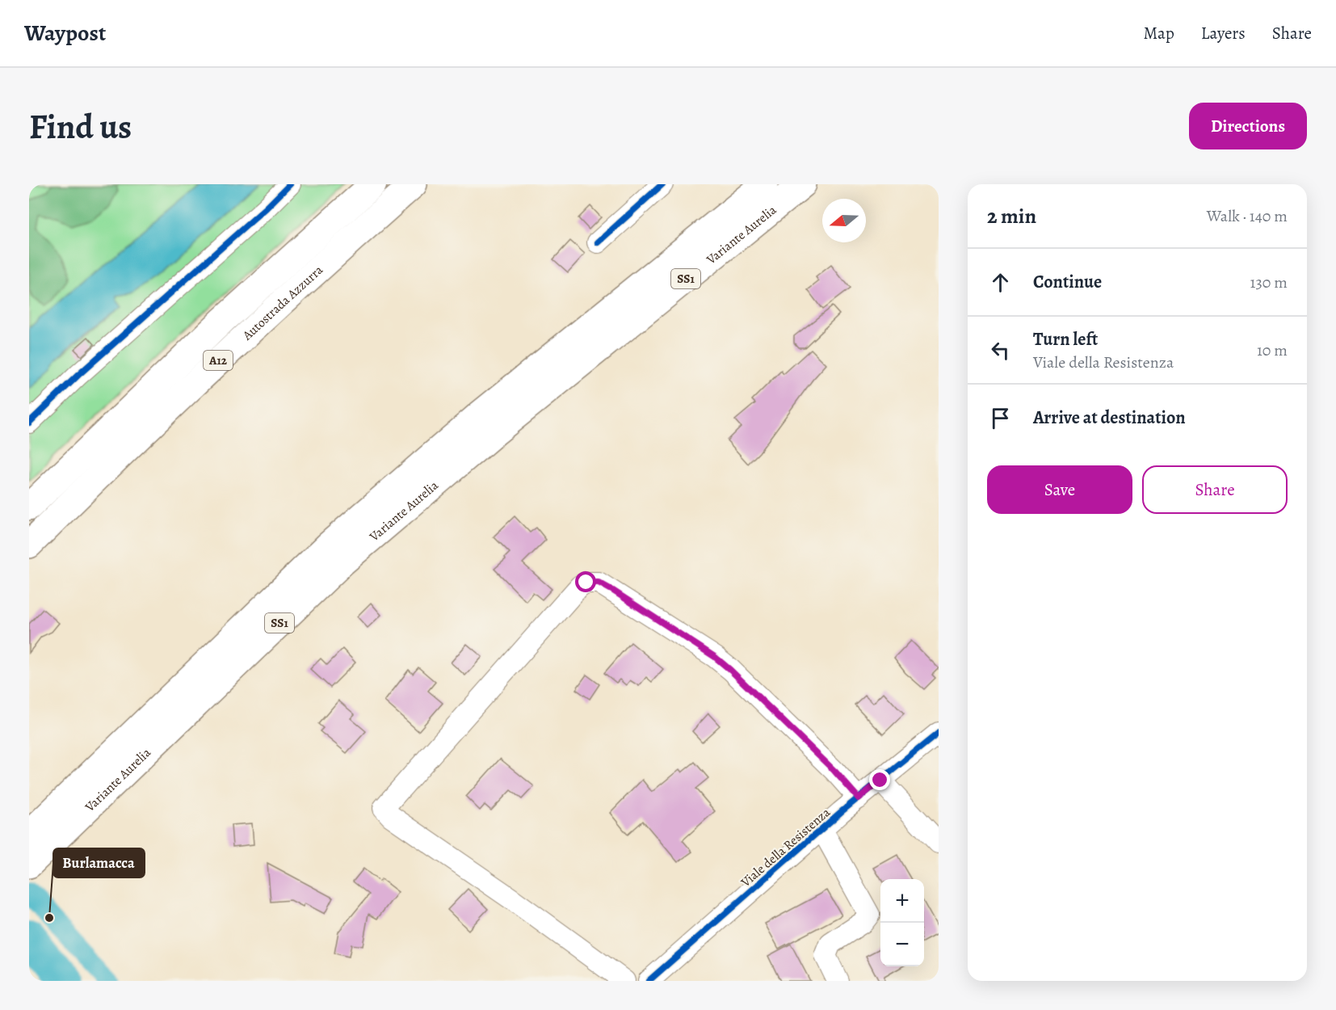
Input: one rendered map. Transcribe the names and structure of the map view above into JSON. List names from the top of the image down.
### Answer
{
  "streets": {
    "highway": [
      "Variante Aurelia",
      "SS1",
      "Autostrada Azzurra",
      "A12"
    ],
    "street": ["Viale della Resistenza"]
  },
  "places": ["Burlamacca"],
  "north": "left",
  "page": {
    "header": "Waypost",
    "nav": ["Map", "Layers", "Share"],
    "buttons": [
      "Directions",
      ["Save", "Share"]
    ],
    "title": "Find us",
    "heading": ["2 min", "Walk · 140 m"],
    "list": [
      ["Continue", "130 m"],
      ["Turn left", "Viale della Resistenza", "10 m"],
      "Arrive at destination"
    ],
    "map_buttons": ["+", "−"]
  }
}
